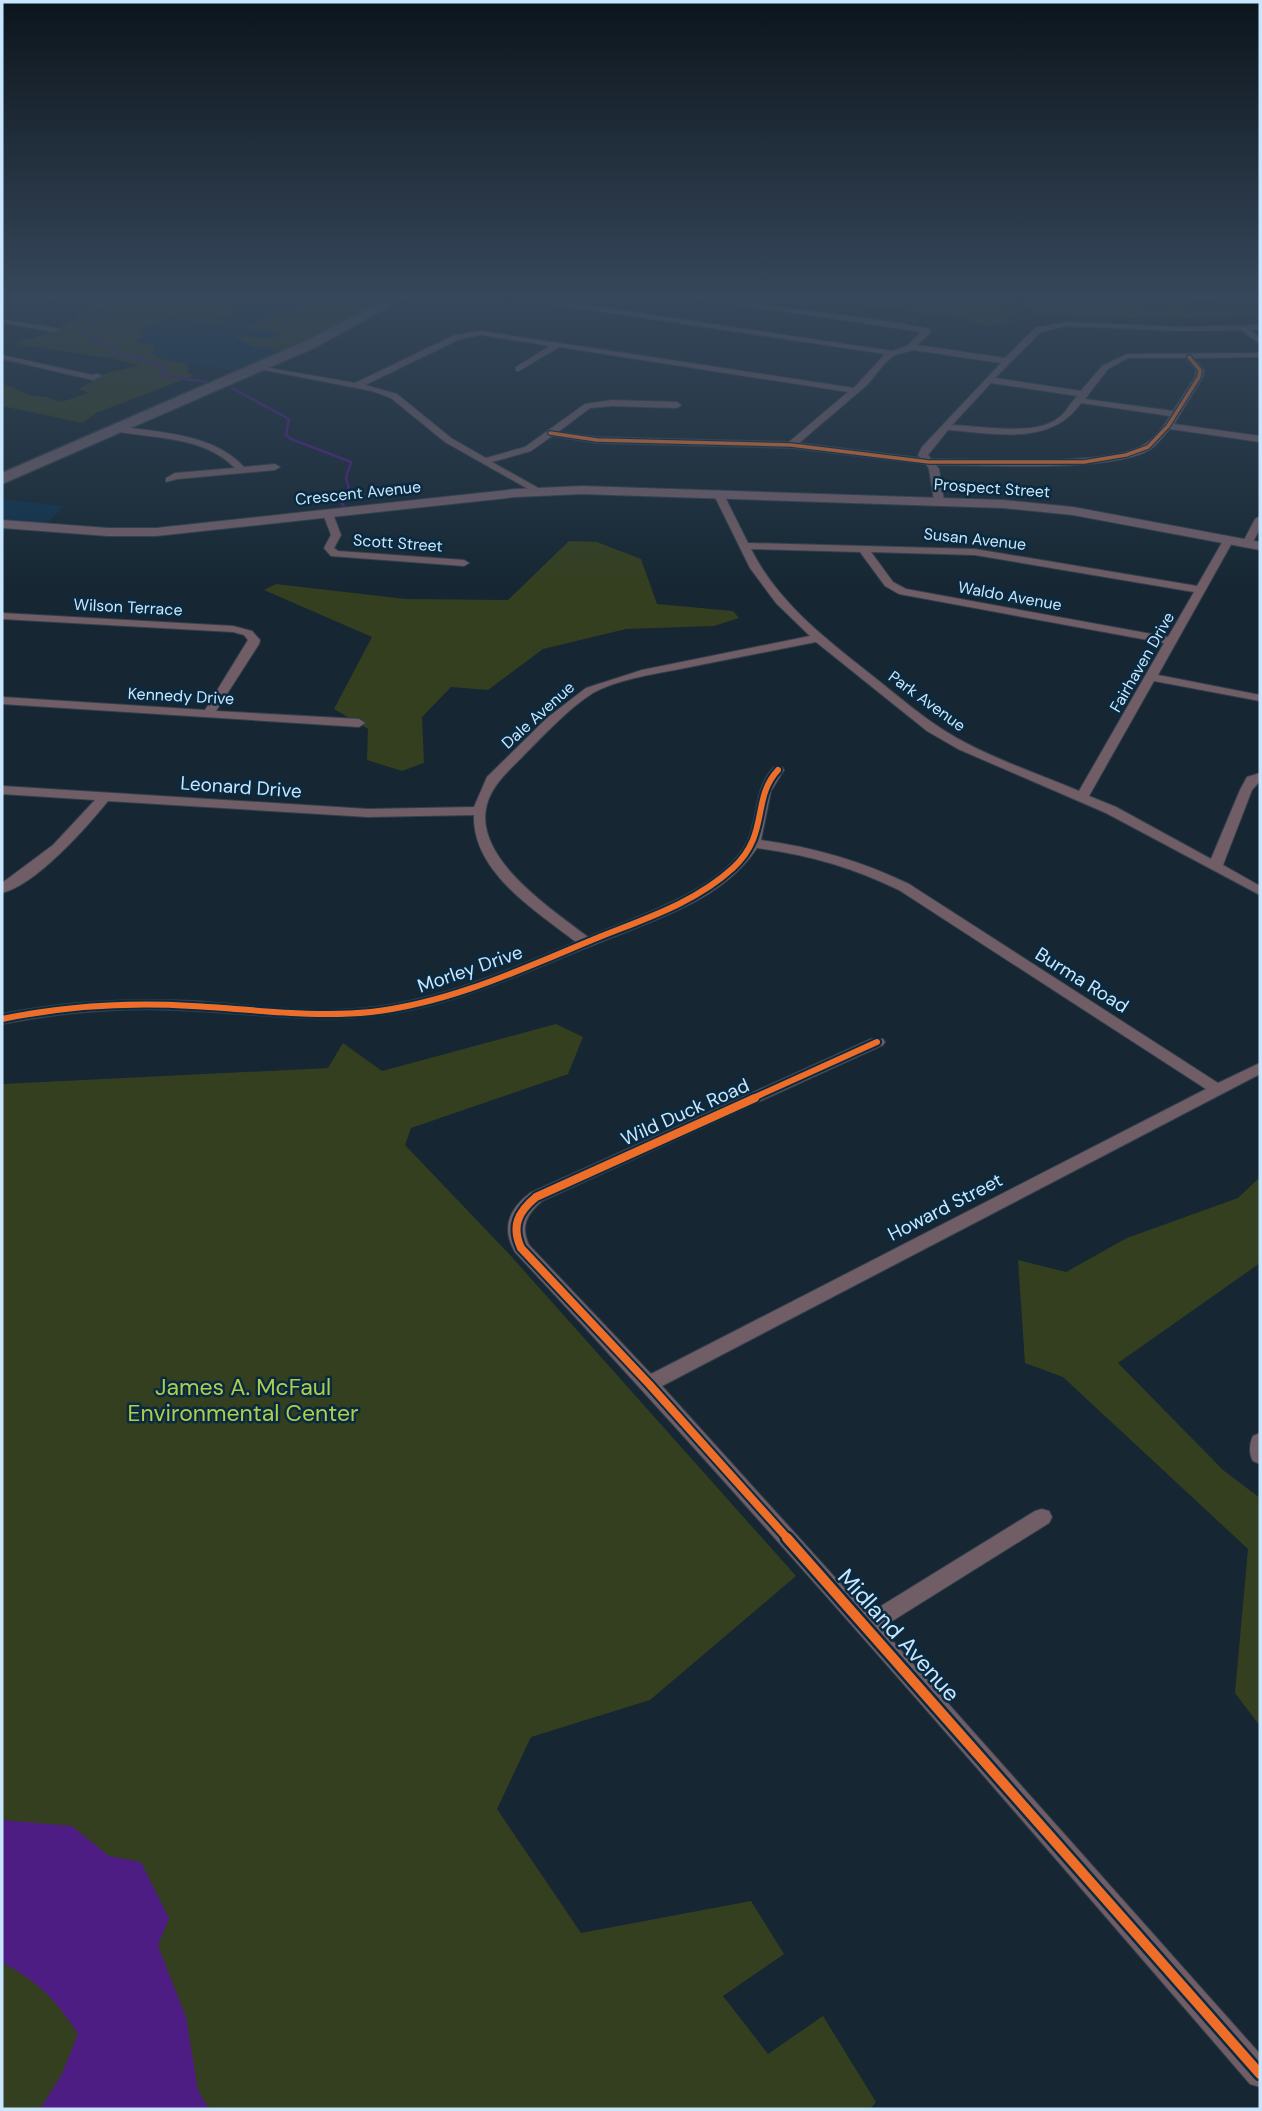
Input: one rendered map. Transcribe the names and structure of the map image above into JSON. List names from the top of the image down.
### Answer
{
  "streets": {
    "main road": ["Prospect Street", "Crescent Avenue"],
    "street": [
      "Susan Avenue",
      "Scott Street",
      "Waldo Avenue",
      "Wilson Terrace",
      "Fairhaven Drive",
      "Kennedy Drive",
      "Park Avenue",
      "Dale Avenue",
      "Leonard Drive",
      "Morley Drive",
      "Burma Road",
      "Wild Duck Road",
      "Howard Street",
      "Midland Avenue"
    ]
  },
  "crossings": [
    ["Prospect Street", "Crescent Avenue"],
    ["Prospect Street", "Fairhaven Drive"],
    ["Prospect Street", "Park Avenue"],
    ["Crescent Avenue", "Scott Street"],
    ["Crescent Avenue", "Park Avenue"],
    ["Susan Avenue", "Waldo Avenue"],
    ["Susan Avenue", "Fairhaven Drive"],
    ["Susan Avenue", "Park Avenue"],
    ["Waldo Avenue", "Fairhaven Drive"],
    ["Wilson Terrace", "Kennedy Drive"],
    ["Fairhaven Drive", "Park Avenue"],
    ["Park Avenue", "Dale Avenue"],
    ["Dale Avenue", "Leonard Drive"],
    ["Morley Drive", "Burma Road"],
    ["Burma Road", "Howard Street"],
    ["Wild Duck Road", "Midland Avenue"],
    ["Howard Street", "Midland Avenue"]
  ],
  "parks": ["James A. McFaul Environmental Center"]
}
